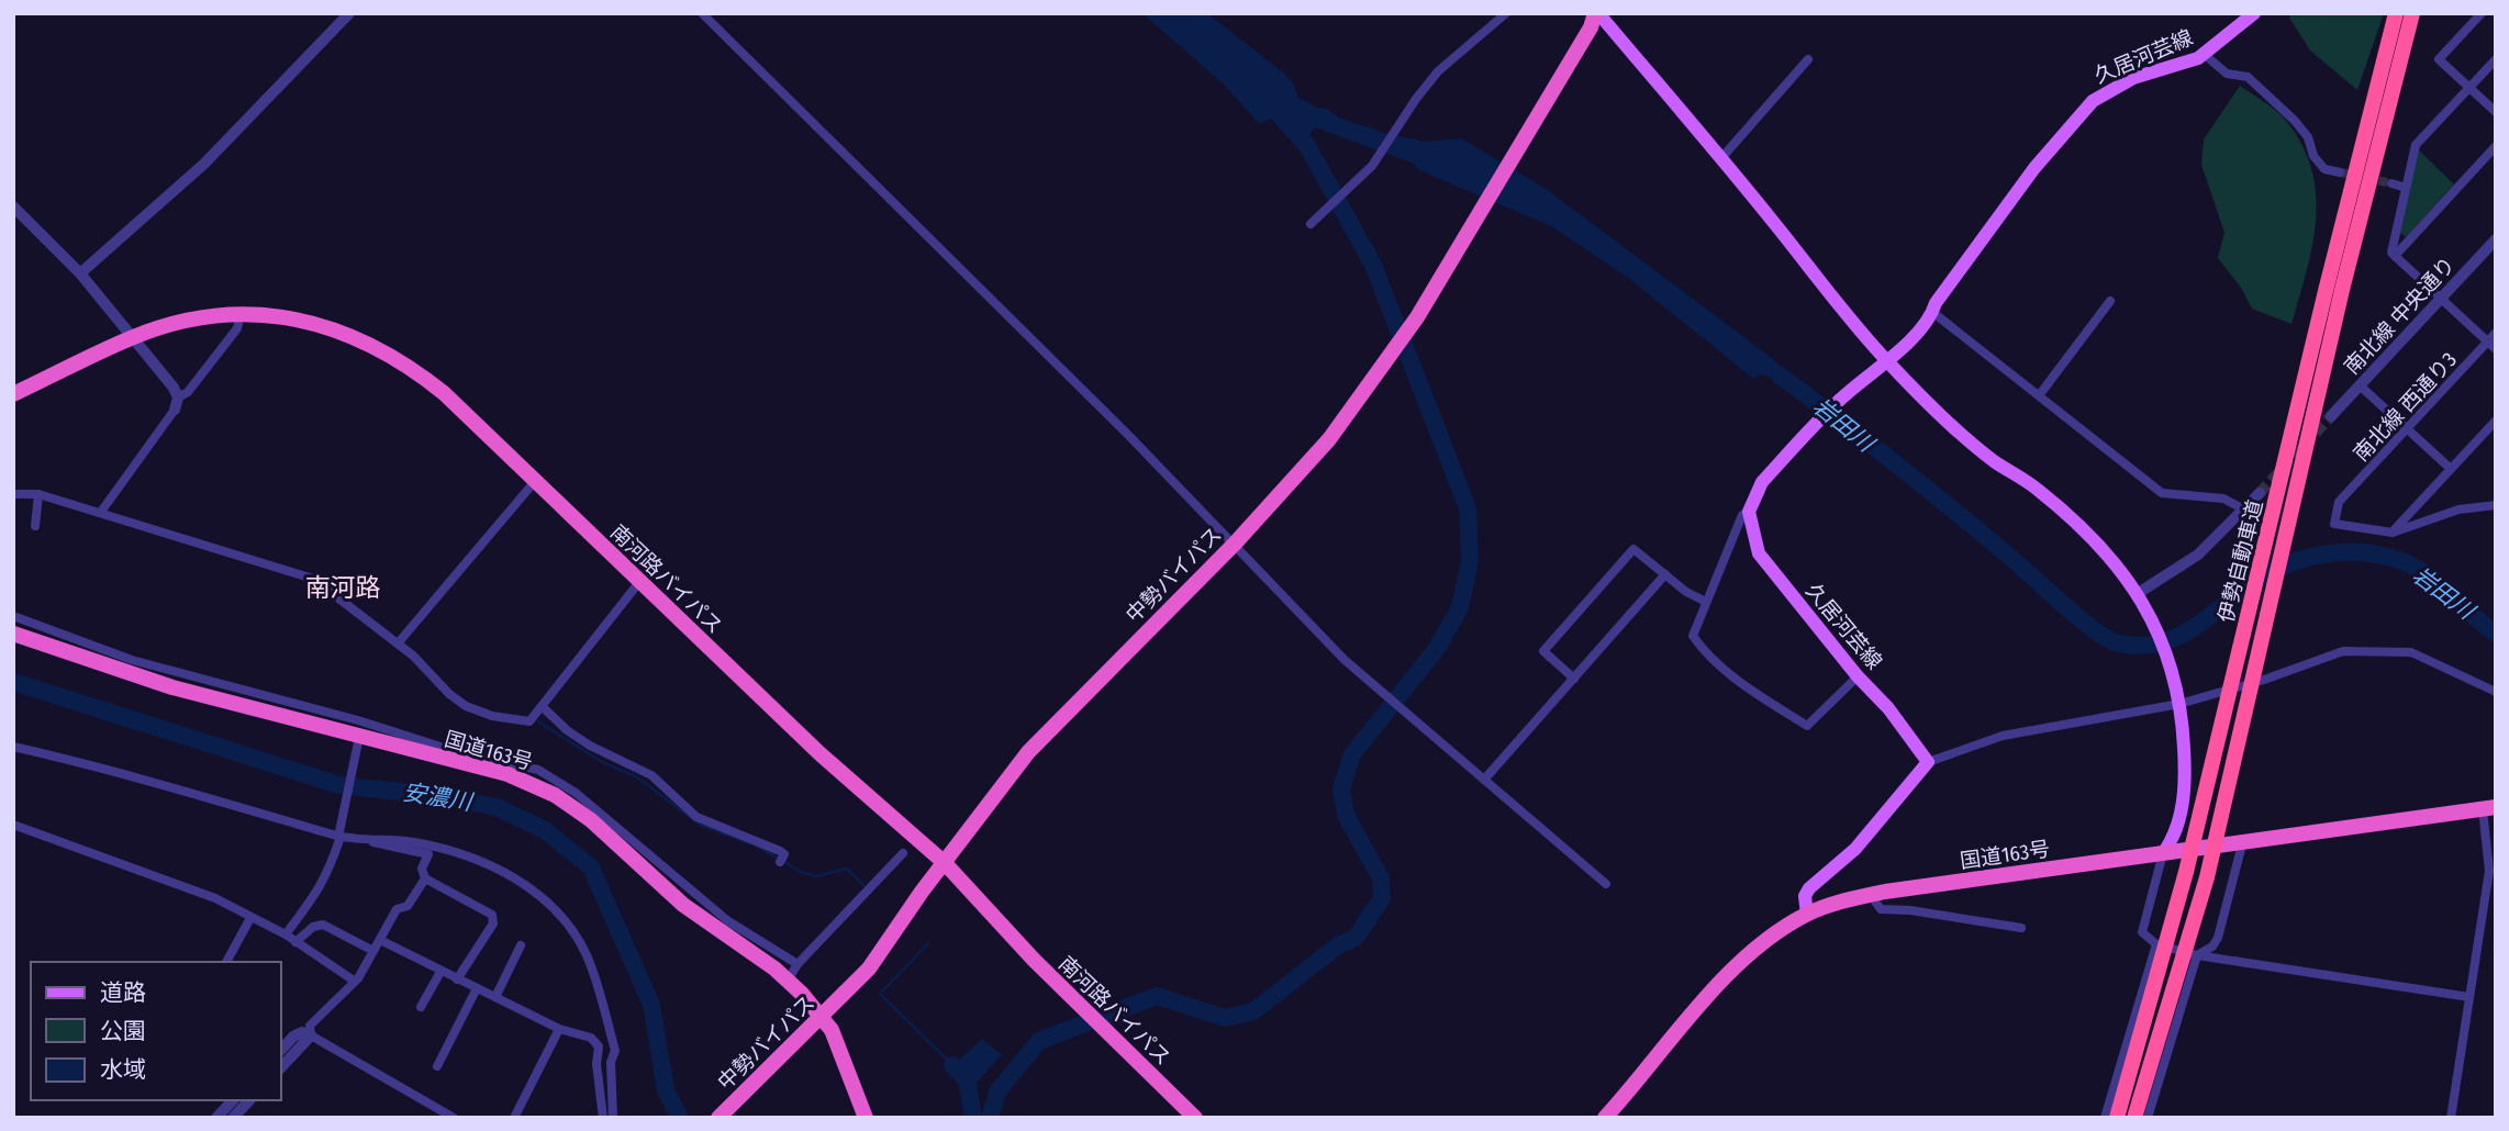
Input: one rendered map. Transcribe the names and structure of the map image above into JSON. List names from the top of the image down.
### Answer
{
  "streets": {
    "highway": [
      "伊勢自動車道",
      "中勢バイパス",
      "南河路バイパス",
      "国道163号"
    ],
    "main road": ["久居河芸線"],
    "street": ["南北線 中央通り", "南北線 西通り3"]
  },
  "crossings": [
    ["中勢バイパス", "南河路バイパス"]
  ],
  "districts": ["南河路"],
  "water": ["岩田川", "安濃川"],
  "legend": ["道路", "公園", "水域"]
}
